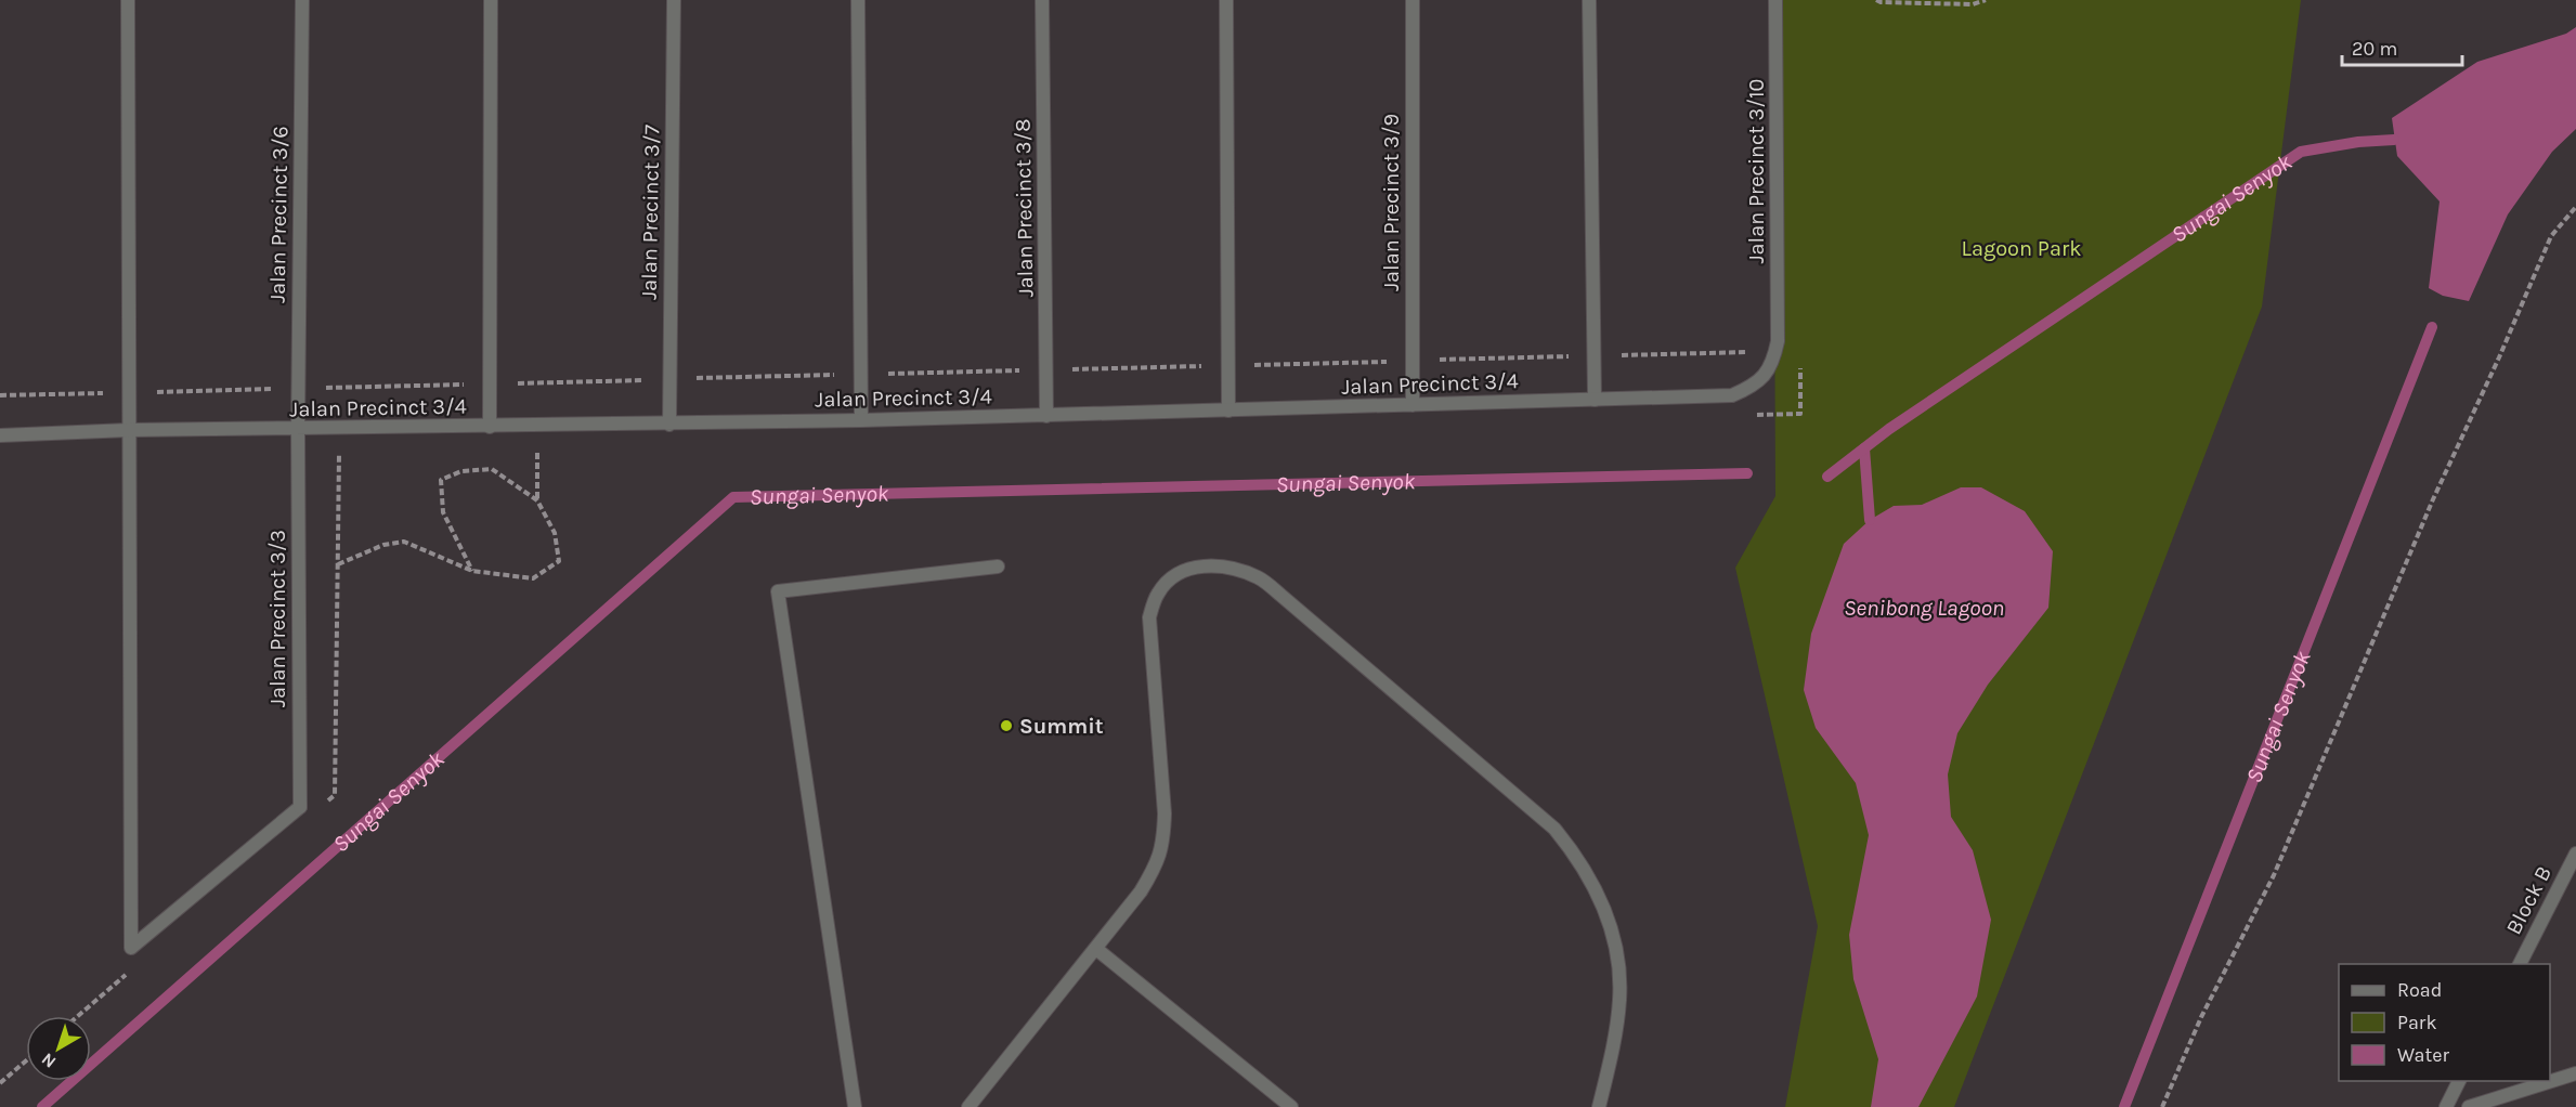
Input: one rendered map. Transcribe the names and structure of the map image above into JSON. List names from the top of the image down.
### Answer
{
  "streets": {
    "street": [
      "Jalan Precinct 3/10",
      "Jalan Precinct 3/9",
      "Jalan Precinct 3/8",
      "Jalan Precinct 3/7",
      "Jalan Precinct 3/6",
      "Jalan Precinct 3/4",
      "Jalan Precinct 3/3",
      "Block B"
    ]
  },
  "crossings": [
    ["Jalan Precinct 3/10", "Jalan Precinct 3/4"],
    ["Jalan Precinct 3/9", "Jalan Precinct 3/4"],
    ["Jalan Precinct 3/8", "Jalan Precinct 3/4"],
    ["Jalan Precinct 3/7", "Jalan Precinct 3/4"],
    ["Jalan Precinct 3/6", "Jalan Precinct 3/4"],
    ["Jalan Precinct 3/6", "Jalan Precinct 3/3"],
    ["Jalan Precinct 3/4", "Jalan Precinct 3/3"]
  ],
  "water": ["Sungai Senyok", "Senibong Lagoon"],
  "parks": ["Lagoon Park"],
  "places": ["Summit"],
  "legend": ["Road", "Park", "Water"],
  "scale_bar": "20 m",
  "north": "bottom left"
}
